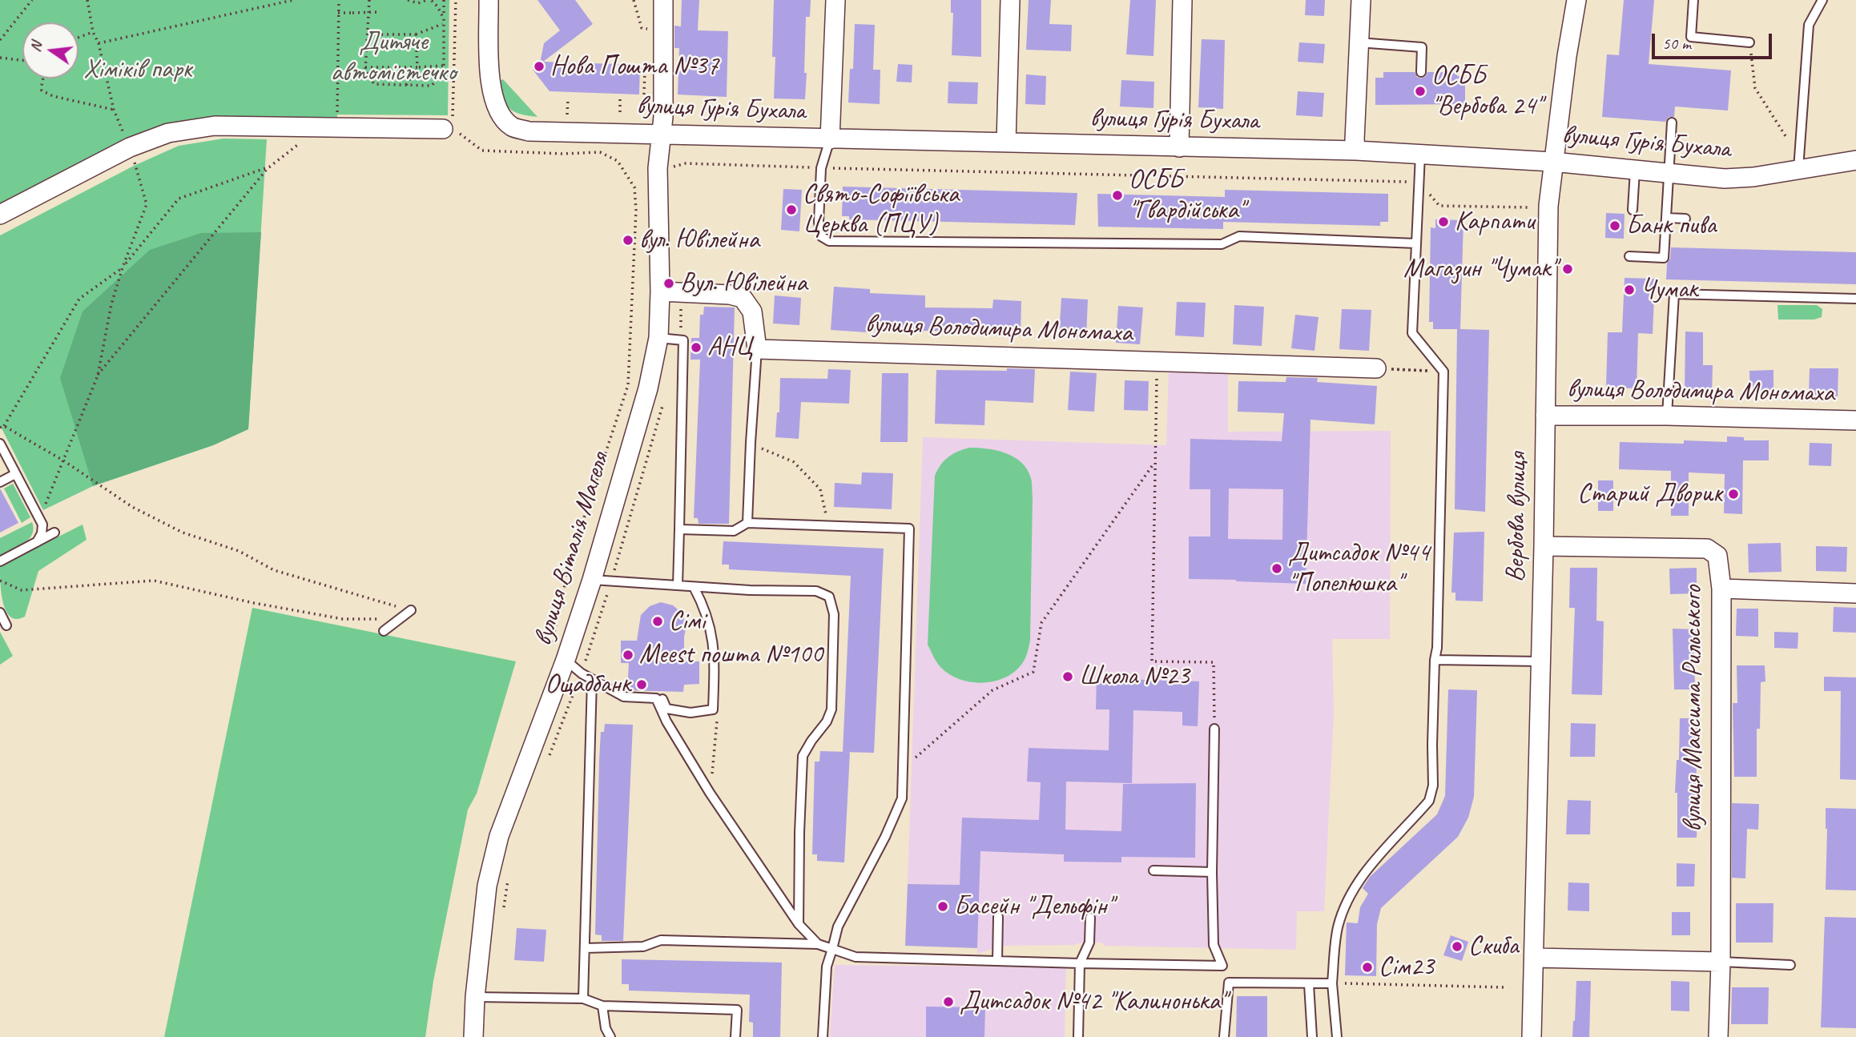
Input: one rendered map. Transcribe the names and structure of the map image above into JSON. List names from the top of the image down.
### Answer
{
  "streets": {
    "street": [
      "вулиця Гурія Бухала",
      "вулиця Володимира Мономаха",
      "Вербова вулиця",
      "вулиця Віталія Магеля",
      "вулиця Максима Рильського"
    ]
  },
  "crossings": [
    ["вулиця Гурія Бухала", "Вербова вулиця"],
    ["вулиця Гурія Бухала", "вулиця Віталія Магеля"],
    ["вулиця Володимира Мономаха", "Вербова вулиця"],
    ["Вербова вулиця", "вулиця Максима Рильського"]
  ],
  "parks": ["Дитяче автомістечко", "Хіміків парк"],
  "places": [
    "Нова Пошта №37",
    "ОСББ \"Вербова 24\"",
    "ОСББ \"Гвардійська\"",
    "Свято-Софіївська Церква (ПЦУ)",
    "Карпати",
    "Банк пива",
    "вул. Ювілейна",
    "Магазин \"Чумак\"",
    "Вул. Ювілейна",
    "Чумак",
    "АНЦ",
    "Старий Дворик",
    "Дитсадок №44 \"Попелюшка\"",
    "Сімі",
    "Meest пошта №100",
    "Школа №23",
    "Ощадбанк",
    "Басейн \"Дельфін\"",
    "Скиба",
    "Сім23",
    "Дитсадок №42 \"Калинонька\""
  ],
  "scale_bar": "50 m",
  "north": "left"
}
